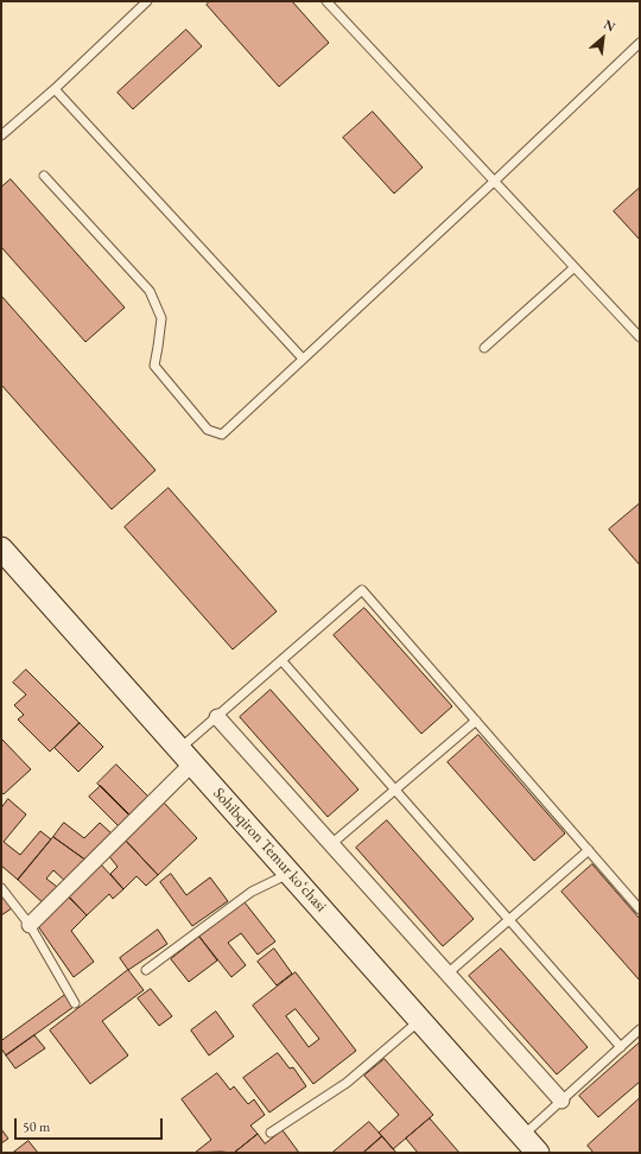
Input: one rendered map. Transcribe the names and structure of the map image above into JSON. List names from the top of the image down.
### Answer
{
  "streets": {
    "main road": ["Sohibqiron Temur koʻchasi"]
  },
  "scale_bar": "50 m",
  "north": "top right"
}
